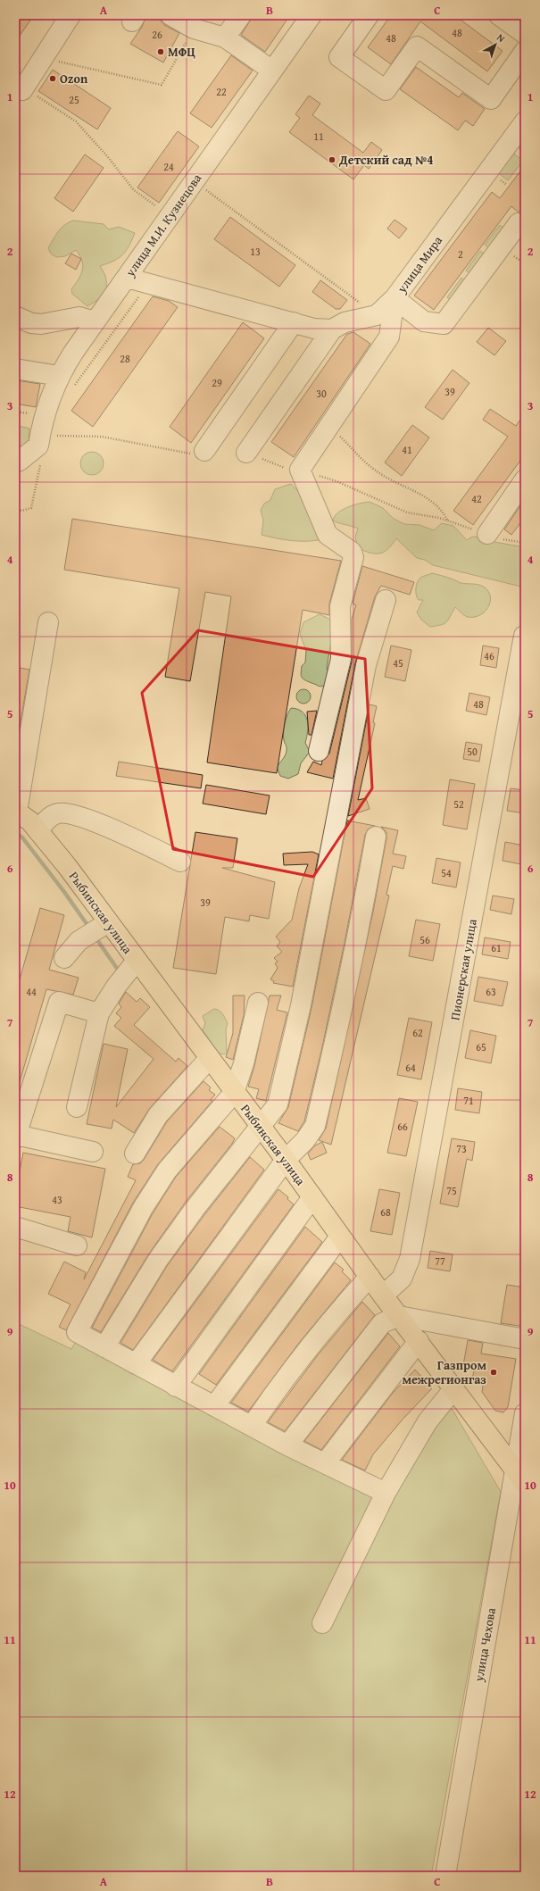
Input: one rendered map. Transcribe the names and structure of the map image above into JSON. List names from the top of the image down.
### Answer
{
  "streets": {
    "main road": ["Рыбинская улица"],
    "street": [
      "улица М.И. Кузнецова",
      "улица Мира",
      "Пионерская улица",
      "улица Чехова"
    ]
  },
  "crossings": [
    ["Рыбинская улица", "Пионерская улица"],
    ["Рыбинская улица", "улица Чехова"]
  ],
  "places": [
    "МФЦ",
    "Ozon",
    "Детский сад №4",
    "Газпром межрегионгаз"
  ],
  "house_numbers": [
    "48",
    "26",
    "48",
    "22",
    "25",
    "11",
    "24",
    "13",
    "2",
    "28",
    "29",
    "39",
    "30",
    "41",
    "42",
    "46",
    "45",
    "48",
    "50",
    "52",
    "54",
    "39",
    "56",
    "61",
    "44",
    "63",
    "62",
    "65",
    "64",
    "71",
    "66",
    "73",
    "75",
    "43",
    "68",
    "77"
  ],
  "north": "top right",
  "grid": {
    "columns": ["A", "B", "C"],
    "rows": [
      "1",
      "2",
      "3",
      "4",
      "5",
      "6",
      "7",
      "8",
      "9",
      "10",
      "11",
      "12"
    ]
  }
}
